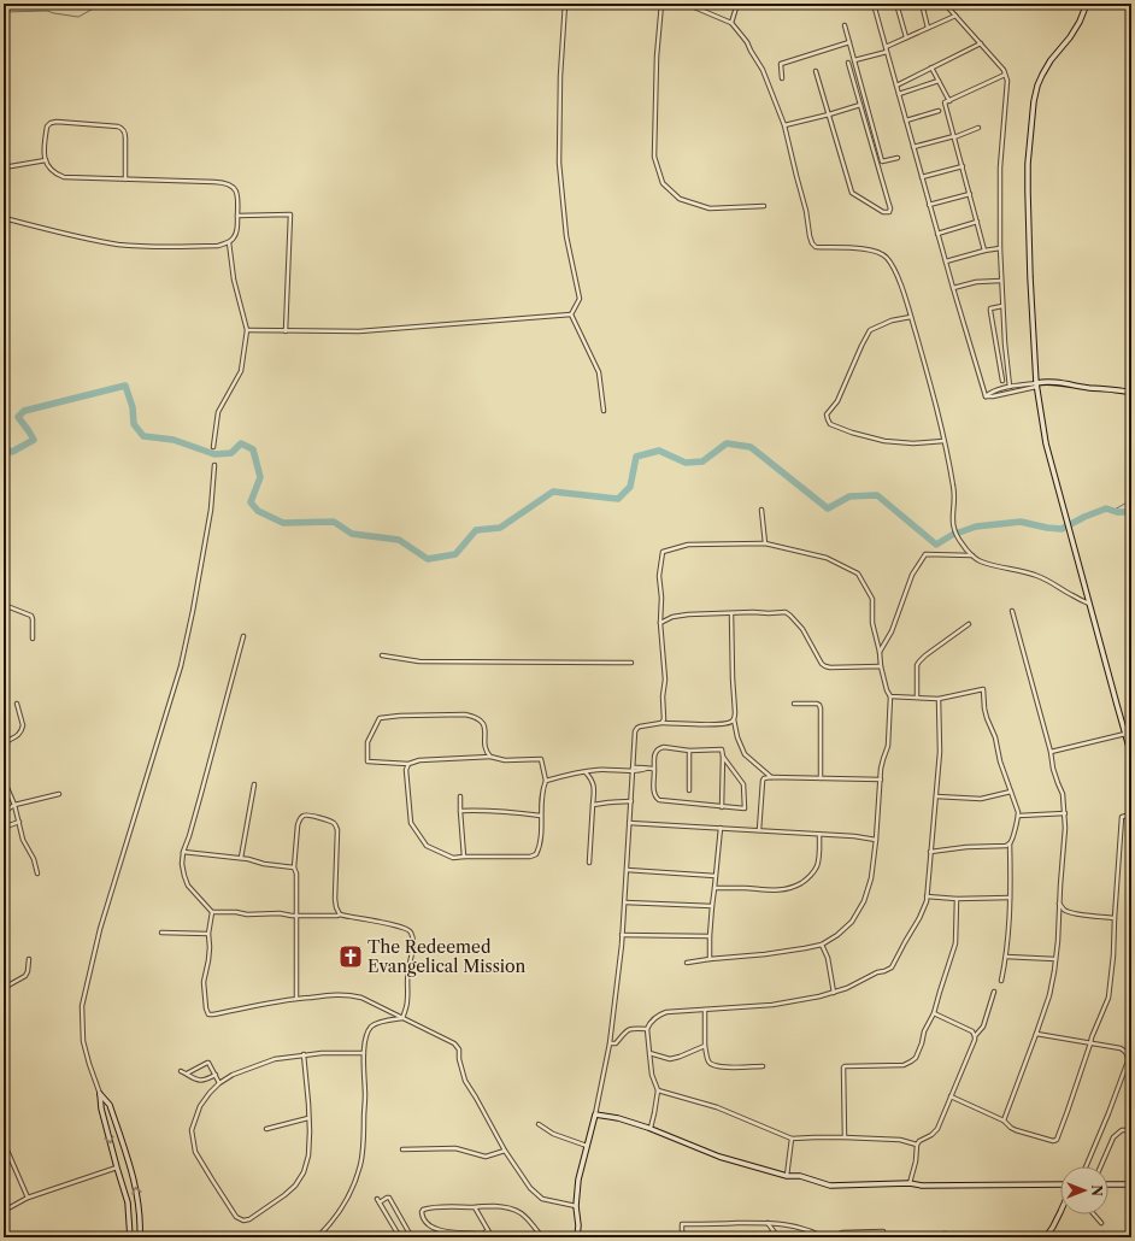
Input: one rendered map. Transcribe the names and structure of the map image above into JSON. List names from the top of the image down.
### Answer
{
  "places": {
    "church": ["The Redeemed Evangelical Mission"]
  },
  "north": "right"
}
